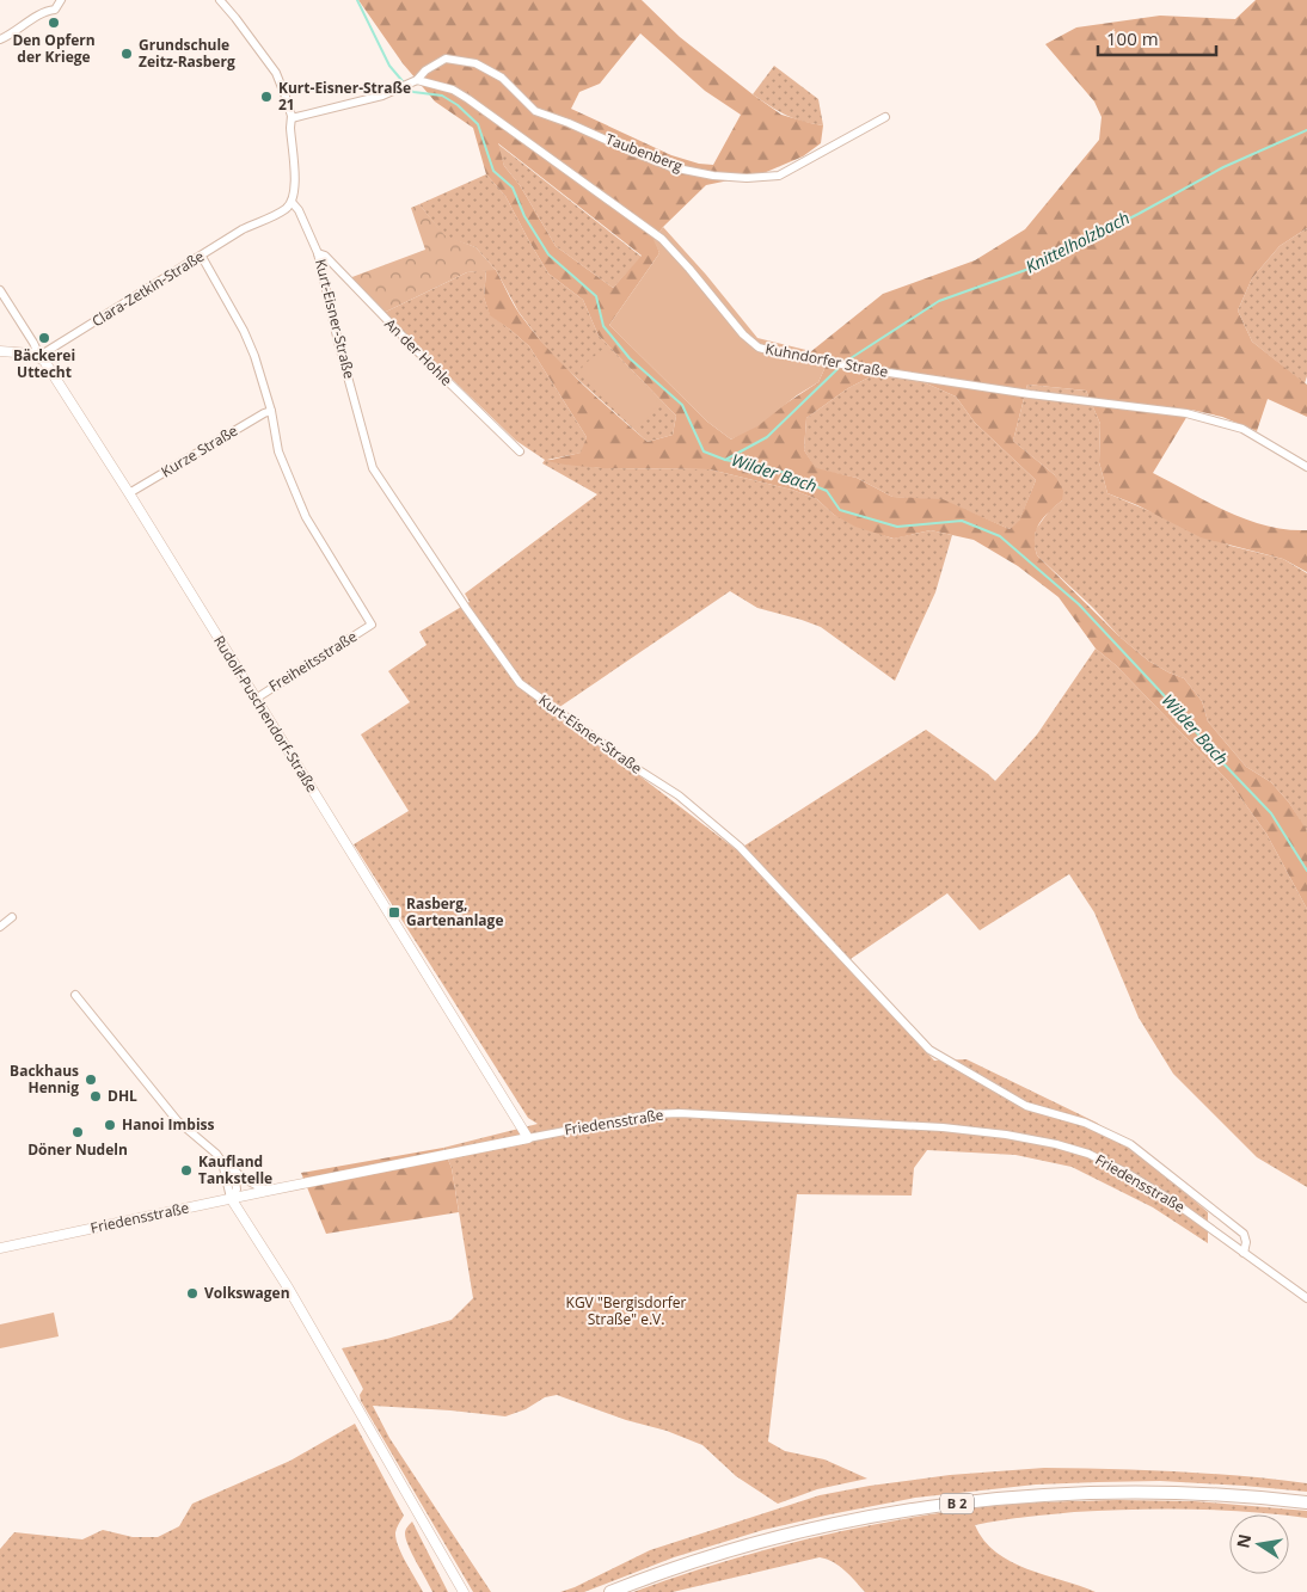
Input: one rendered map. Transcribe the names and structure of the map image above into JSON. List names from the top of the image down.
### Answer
{
  "streets": {
    "main road": ["B 2"],
    "street": [
      "Taubenberg",
      "Clara-Zetkin-Straße",
      "Kurt-Eisner-Straße",
      "An der Hohle",
      "Kuhndorfer Straße",
      "Kurze Straße",
      "Freiheitsstraße",
      "Rudolf-Puschendorf-Straße",
      "Friedensstraße"
    ]
  },
  "crossings": [
    ["Taubenberg", "Kuhndorfer Straße"],
    ["Clara-Zetkin-Straße", "Kurt-Eisner-Straße"],
    ["Clara-Zetkin-Straße", "Rudolf-Puschendorf-Straße"],
    ["Kurt-Eisner-Straße", "An der Hohle"],
    ["Kurt-Eisner-Straße", "Friedensstraße"],
    ["Kurze Straße", "Freiheitsstraße"],
    ["Kurze Straße", "Rudolf-Puschendorf-Straße"],
    ["Freiheitsstraße", "Rudolf-Puschendorf-Straße"],
    ["Rudolf-Puschendorf-Straße", "Friedensstraße"]
  ],
  "water": ["Knittelholzbach", "Wilder Bach"],
  "parks": ["KGV \"Bergisdorfer Straße\" e.V."],
  "places": {
    "other": [
      "Den Opfern der Kriege",
      "Grundschule Zeitz-Rasberg",
      "Kurt-Eisner-Straße 21",
      "Bäckerei Uttecht",
      "Backhaus Hennig",
      "DHL",
      "Hanoi Imbiss",
      "Döner Nudeln",
      "Kaufland Tankstelle",
      "Volkswagen"
    ],
    "transit": ["Rasberg, Gartenanlage"]
  },
  "scale_bar": "100 m",
  "north": "left"
}
